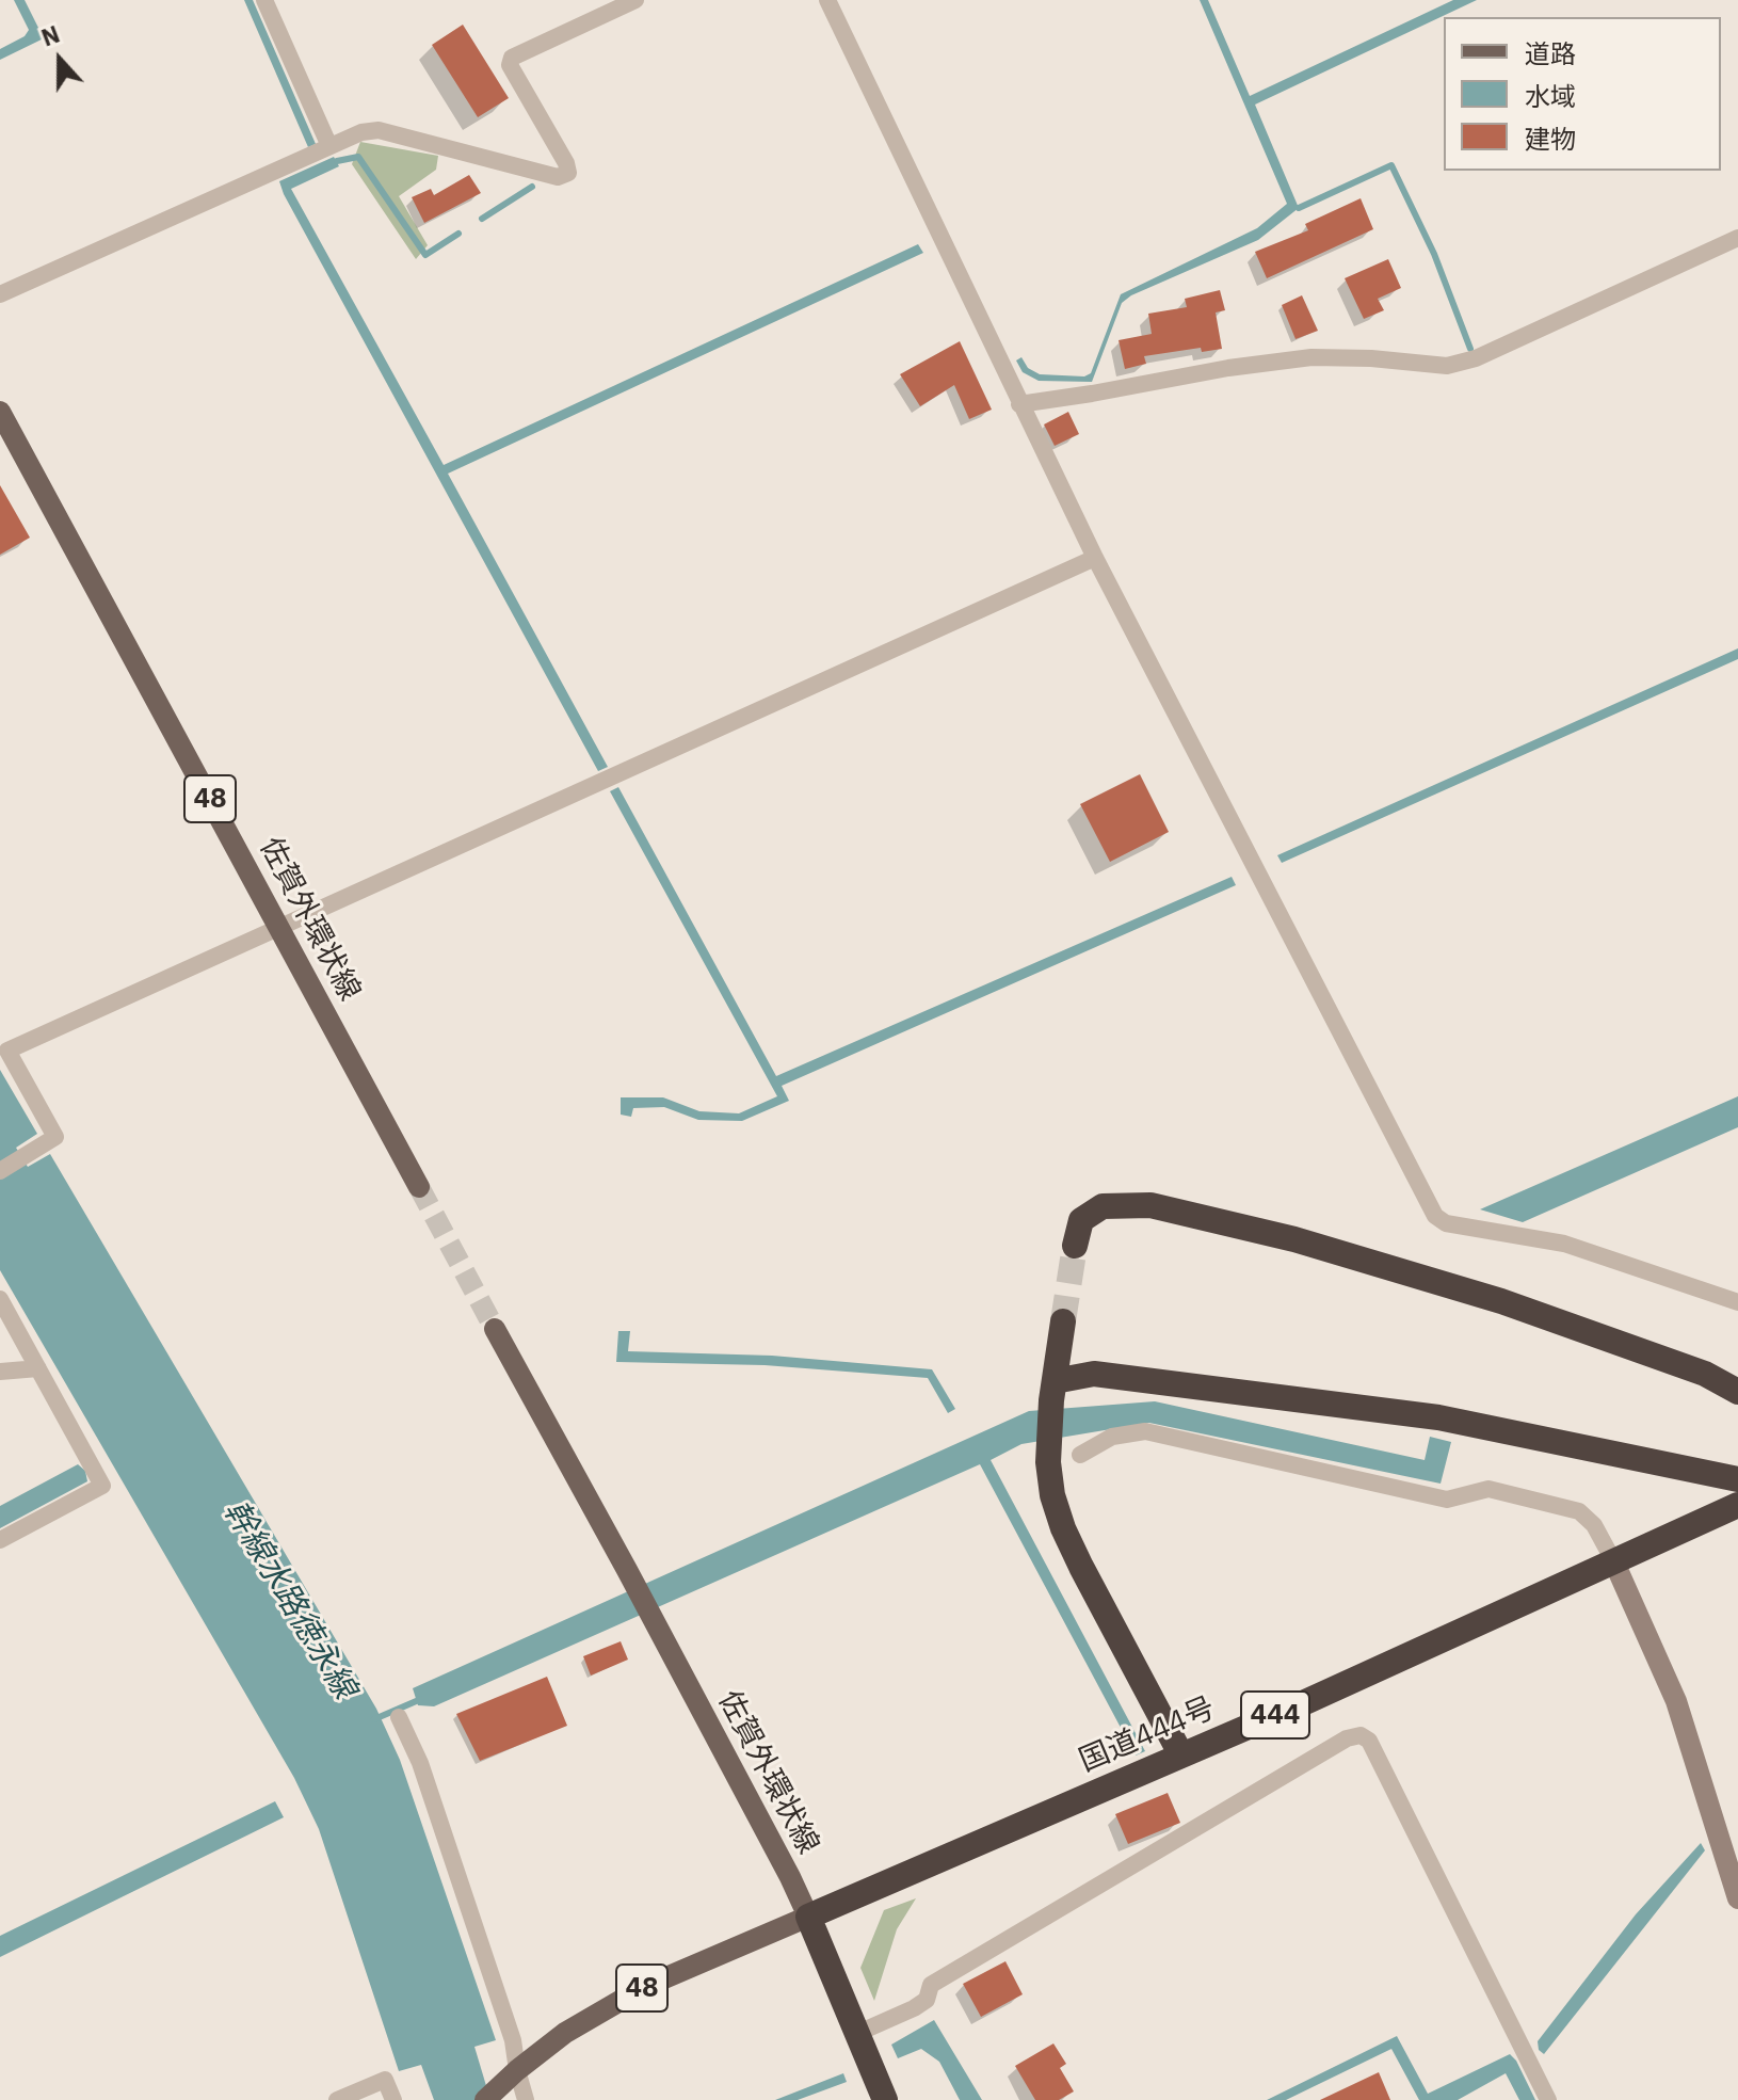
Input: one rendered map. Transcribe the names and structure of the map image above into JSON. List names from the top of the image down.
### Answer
{
  "streets": {
    "highway": ["444", "国道444号"],
    "main road": ["48", "佐賀外環状線"]
  },
  "crossings": [
    ["48", "佐賀外環状線"],
    ["48", "国道444号"],
    ["佐賀外環状線", "国道444号"]
  ],
  "water": ["幹線水路徳永線"],
  "legend": ["道路", "水域", "建物"],
  "north": "top"
}
